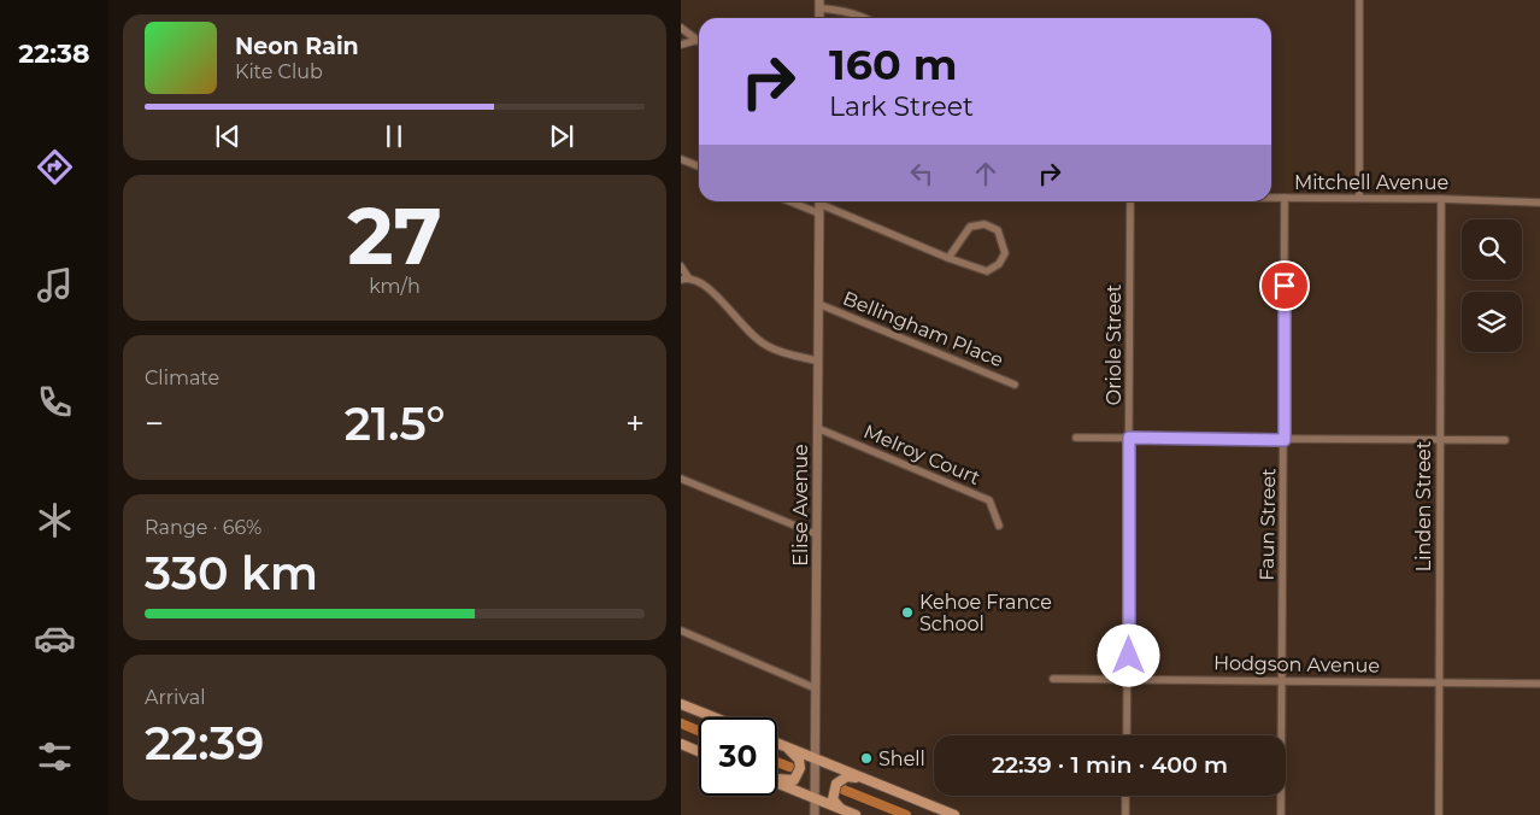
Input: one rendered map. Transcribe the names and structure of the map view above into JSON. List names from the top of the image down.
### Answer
{
  "streets": {
    "street": [
      "Mitchell Avenue",
      "Bellingham Place",
      "Oriole Street",
      "Melroy Court",
      "Elise Avenue",
      "Linden Street",
      "Faun Street",
      "Hodgson Avenue"
    ]
  },
  "crossings": [
    ["Mitchell Avenue", "Linden Street"],
    ["Mitchell Avenue", "Faun Street"],
    ["Bellingham Place", "Elise Avenue"],
    ["Oriole Street", "Hodgson Avenue"],
    ["Melroy Court", "Elise Avenue"],
    ["Linden Street", "Hodgson Avenue"],
    ["Faun Street", "Hodgson Avenue"]
  ],
  "places": ["Kehoe France School", "Shell"],
  "page": {
    "tabs": "22:38",
    "turn": ["160 m", "Lark Street"],
    "song": ["Neon Rain", "Kite Club"],
    "tile": [
      ["27", "km/h"],
      "Climate",
      ["Range · 66%", "330 km"],
      ["Arrival", "22:39"]
    ],
    "heat": ["−", "21.5°", "+"],
    "limit": "30",
    "trip": "22:39 · 1 min · 400 m"
  }
}
